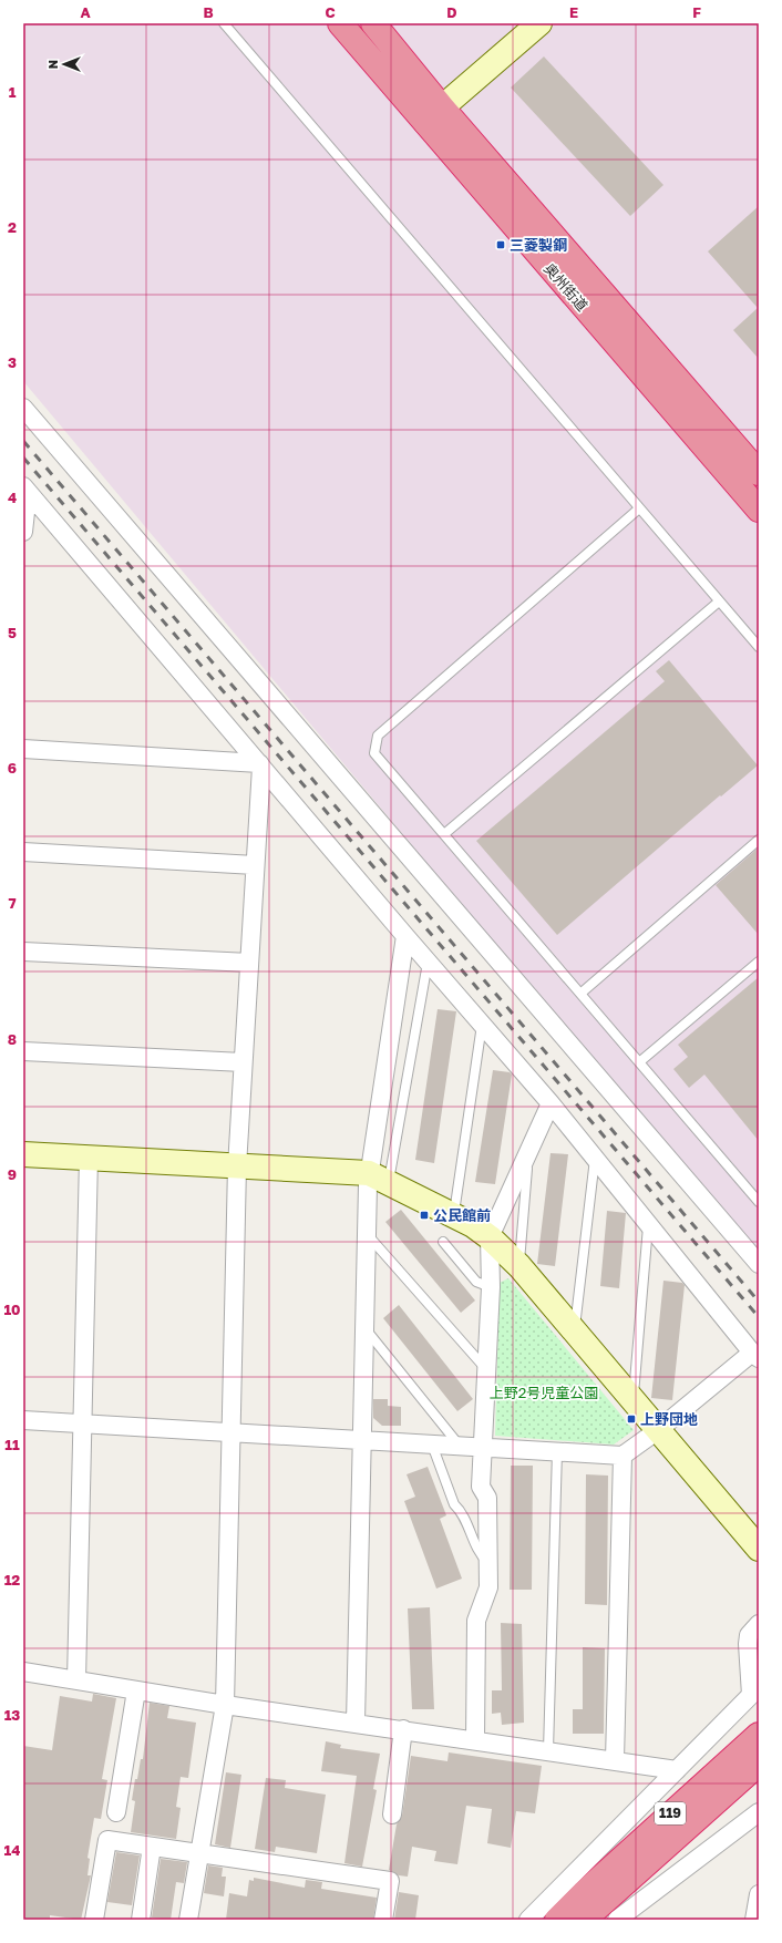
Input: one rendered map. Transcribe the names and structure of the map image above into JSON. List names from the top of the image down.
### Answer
{
  "streets": {
    "highway": ["奥州街道", "119"]
  },
  "parks": ["上野2号児童公園"],
  "places": {
    "transit": ["三菱製鋼", "公民館前", "上野団地"]
  },
  "north": "left",
  "grid": {
    "columns": [
      "A",
      "B",
      "C",
      "D",
      "E",
      "F"
    ],
    "rows": [
      "1",
      "2",
      "3",
      "4",
      "5",
      "6",
      "7",
      "8",
      "9",
      "10",
      "11",
      "12",
      "13",
      "14"
    ]
  }
}
